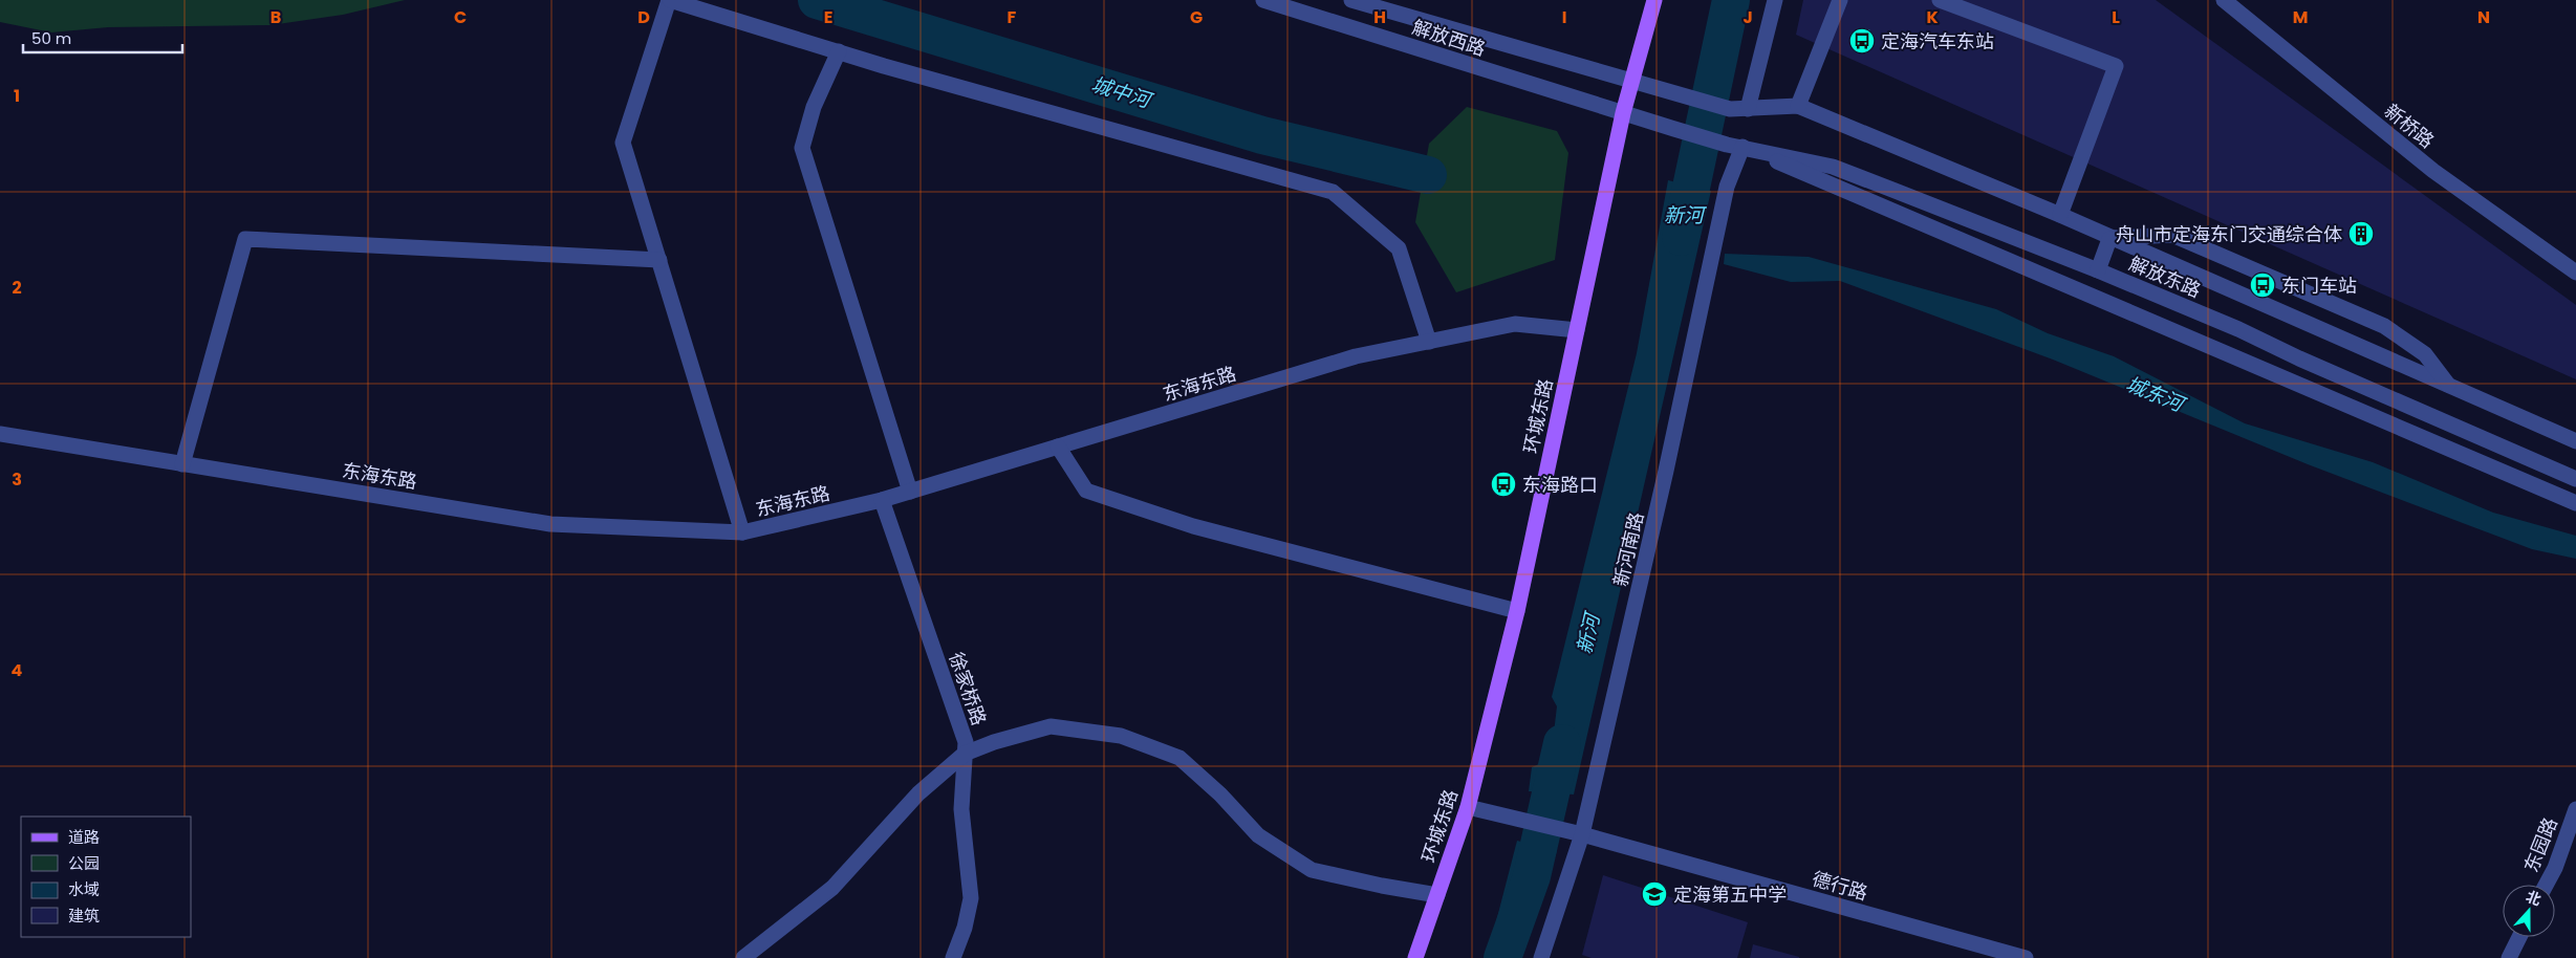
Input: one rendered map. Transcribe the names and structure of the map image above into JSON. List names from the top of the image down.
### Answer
{
  "streets": {
    "main road": ["环城东路"],
    "street": [
      "解放西路",
      "新桥路",
      "解放东路",
      "东海东路",
      "新河南路",
      "徐家桥路",
      "东园路",
      "德行路"
    ]
  },
  "crossings": [
    ["解放西路", "解放东路"],
    ["解放西路", "环城东路"],
    ["解放西路", "新河南路"],
    ["解放东路", "新河南路"],
    ["东海东路", "环城东路"],
    ["东海东路", "徐家桥路"],
    ["环城东路", "德行路"],
    ["新河南路", "德行路"]
  ],
  "water": ["城中河", "新河", "城东河"],
  "places": {
    "bus stop": ["定海汽车东站", "东门车站", "东海路口"],
    "building": ["舟山市定海东门交通综合体"],
    "school or university": ["定海第五中学"]
  },
  "legend": [
    "道路",
    "公园",
    "水域",
    "建筑"
  ],
  "scale_bar": "50 m",
  "north": "top",
  "grid": {
    "columns": [
      "B",
      "C",
      "D",
      "E",
      "F",
      "G",
      "H",
      "I",
      "J",
      "K",
      "L",
      "M",
      "N"
    ],
    "rows": [
      "1",
      "2",
      "3",
      "4"
    ]
  }
}
